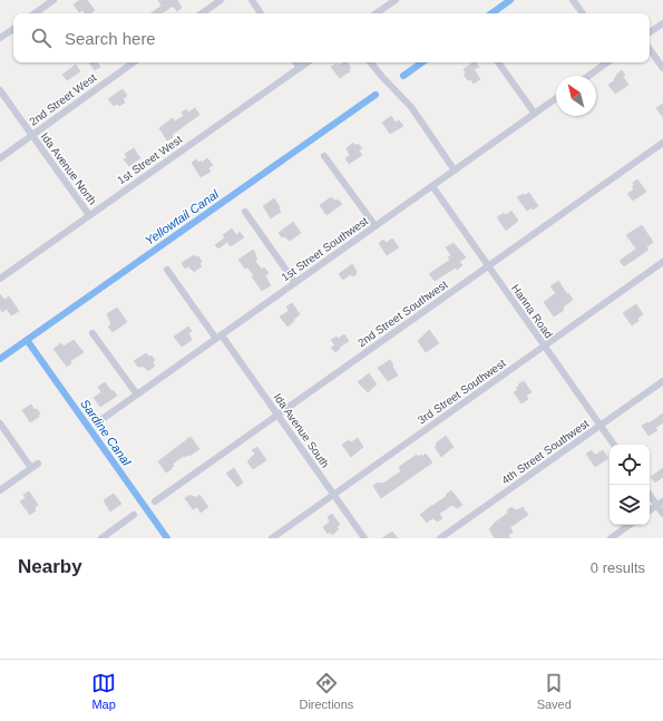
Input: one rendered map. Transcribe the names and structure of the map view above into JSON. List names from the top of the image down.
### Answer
{
  "streets": {
    "street": [
      "2nd Street West",
      "1st Street West",
      "Ida Avenue North",
      "1st Street Southwest",
      "Hanna Road",
      "2nd Street Southwest",
      "3rd Street Southwest",
      "Ida Avenue South",
      "4th Street Southwest"
    ]
  },
  "crossings": [
    ["2nd Street West", "Ida Avenue North"],
    ["1st Street West", "Ida Avenue North"],
    ["1st Street Southwest", "Hanna Road"],
    ["1st Street Southwest", "Ida Avenue South"],
    ["Hanna Road", "2nd Street Southwest"],
    ["Hanna Road", "3rd Street Southwest"],
    ["Hanna Road", "4th Street Southwest"],
    ["2nd Street Southwest", "Ida Avenue South"],
    ["3rd Street Southwest", "Ida Avenue South"]
  ],
  "water": ["Yellowtail Canal", "Sardine Canal"],
  "north": "top left",
  "page": {
    "search": "Search here",
    "heading": ["Nearby", "0 results"],
    "nav": ["Map", "Directions", "Saved"]
  }
}
